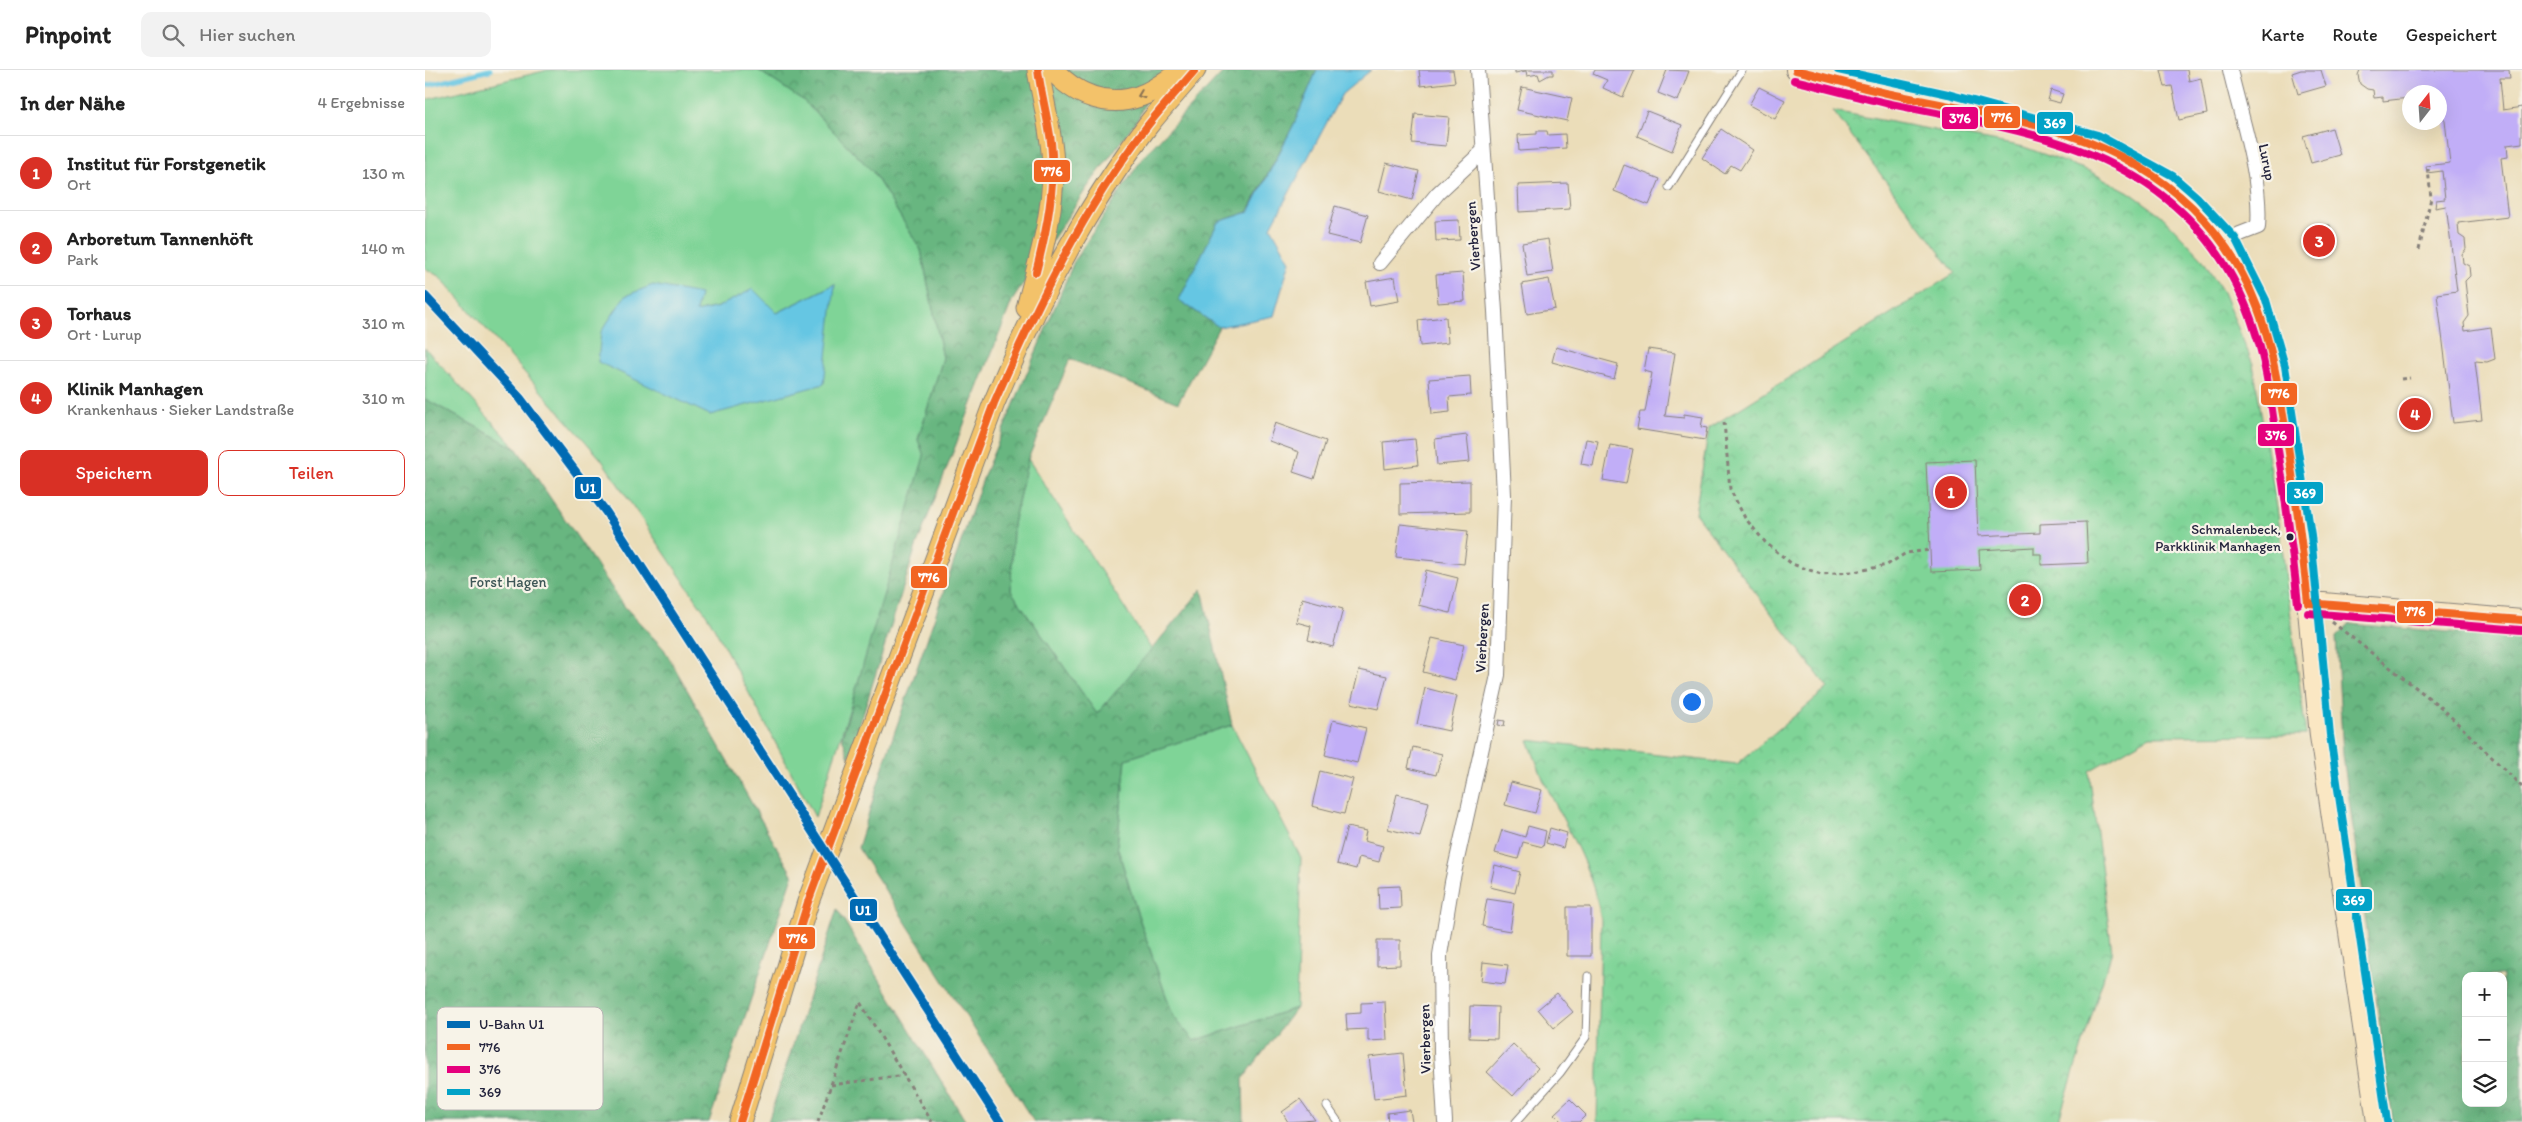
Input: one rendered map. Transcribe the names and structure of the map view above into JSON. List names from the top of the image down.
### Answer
{
  "streets": {
    "street": ["Lurup", "Vierbergen"]
  },
  "parks": ["Forst Hagen"],
  "places": ["Schmalenbeck, Parkklinik Manhagen"],
  "lines": [
    "transit line 776",
    "transit line 369",
    "transit line 376",
    "metro line U1"
  ],
  "legend": [
    "U-Bahn U1",
    "776",
    "376",
    "369"
  ],
  "north": "top",
  "page": {
    "header": "Pinpoint",
    "search": "Hier suchen",
    "nav": ["Karte", "Route", "Gespeichert"],
    "heading": ["In der Nähe", "4 Ergebnisse"],
    "list": [
      {
        "mark": "1",
        "name": "Institut für Forstgenetik",
        "note": "Ort",
        "value": "130 m"
      },
      {
        "mark": "2",
        "name": "Arboretum Tannenhöft",
        "note": "Park",
        "value": "140 m"
      },
      {
        "mark": "3",
        "name": "Torhaus",
        "note": "Ort · Lurup",
        "value": "310 m"
      },
      {
        "mark": "4",
        "name": "Klinik Manhagen",
        "note": "Krankenhaus · Sieker Landstraße",
        "value": "310 m"
      }
    ],
    "pins": [
      "3",
      "4",
      "1",
      "2"
    ],
    "buttons": ["Speichern", "Teilen"],
    "map_buttons": ["+", "−"]
  }
}
